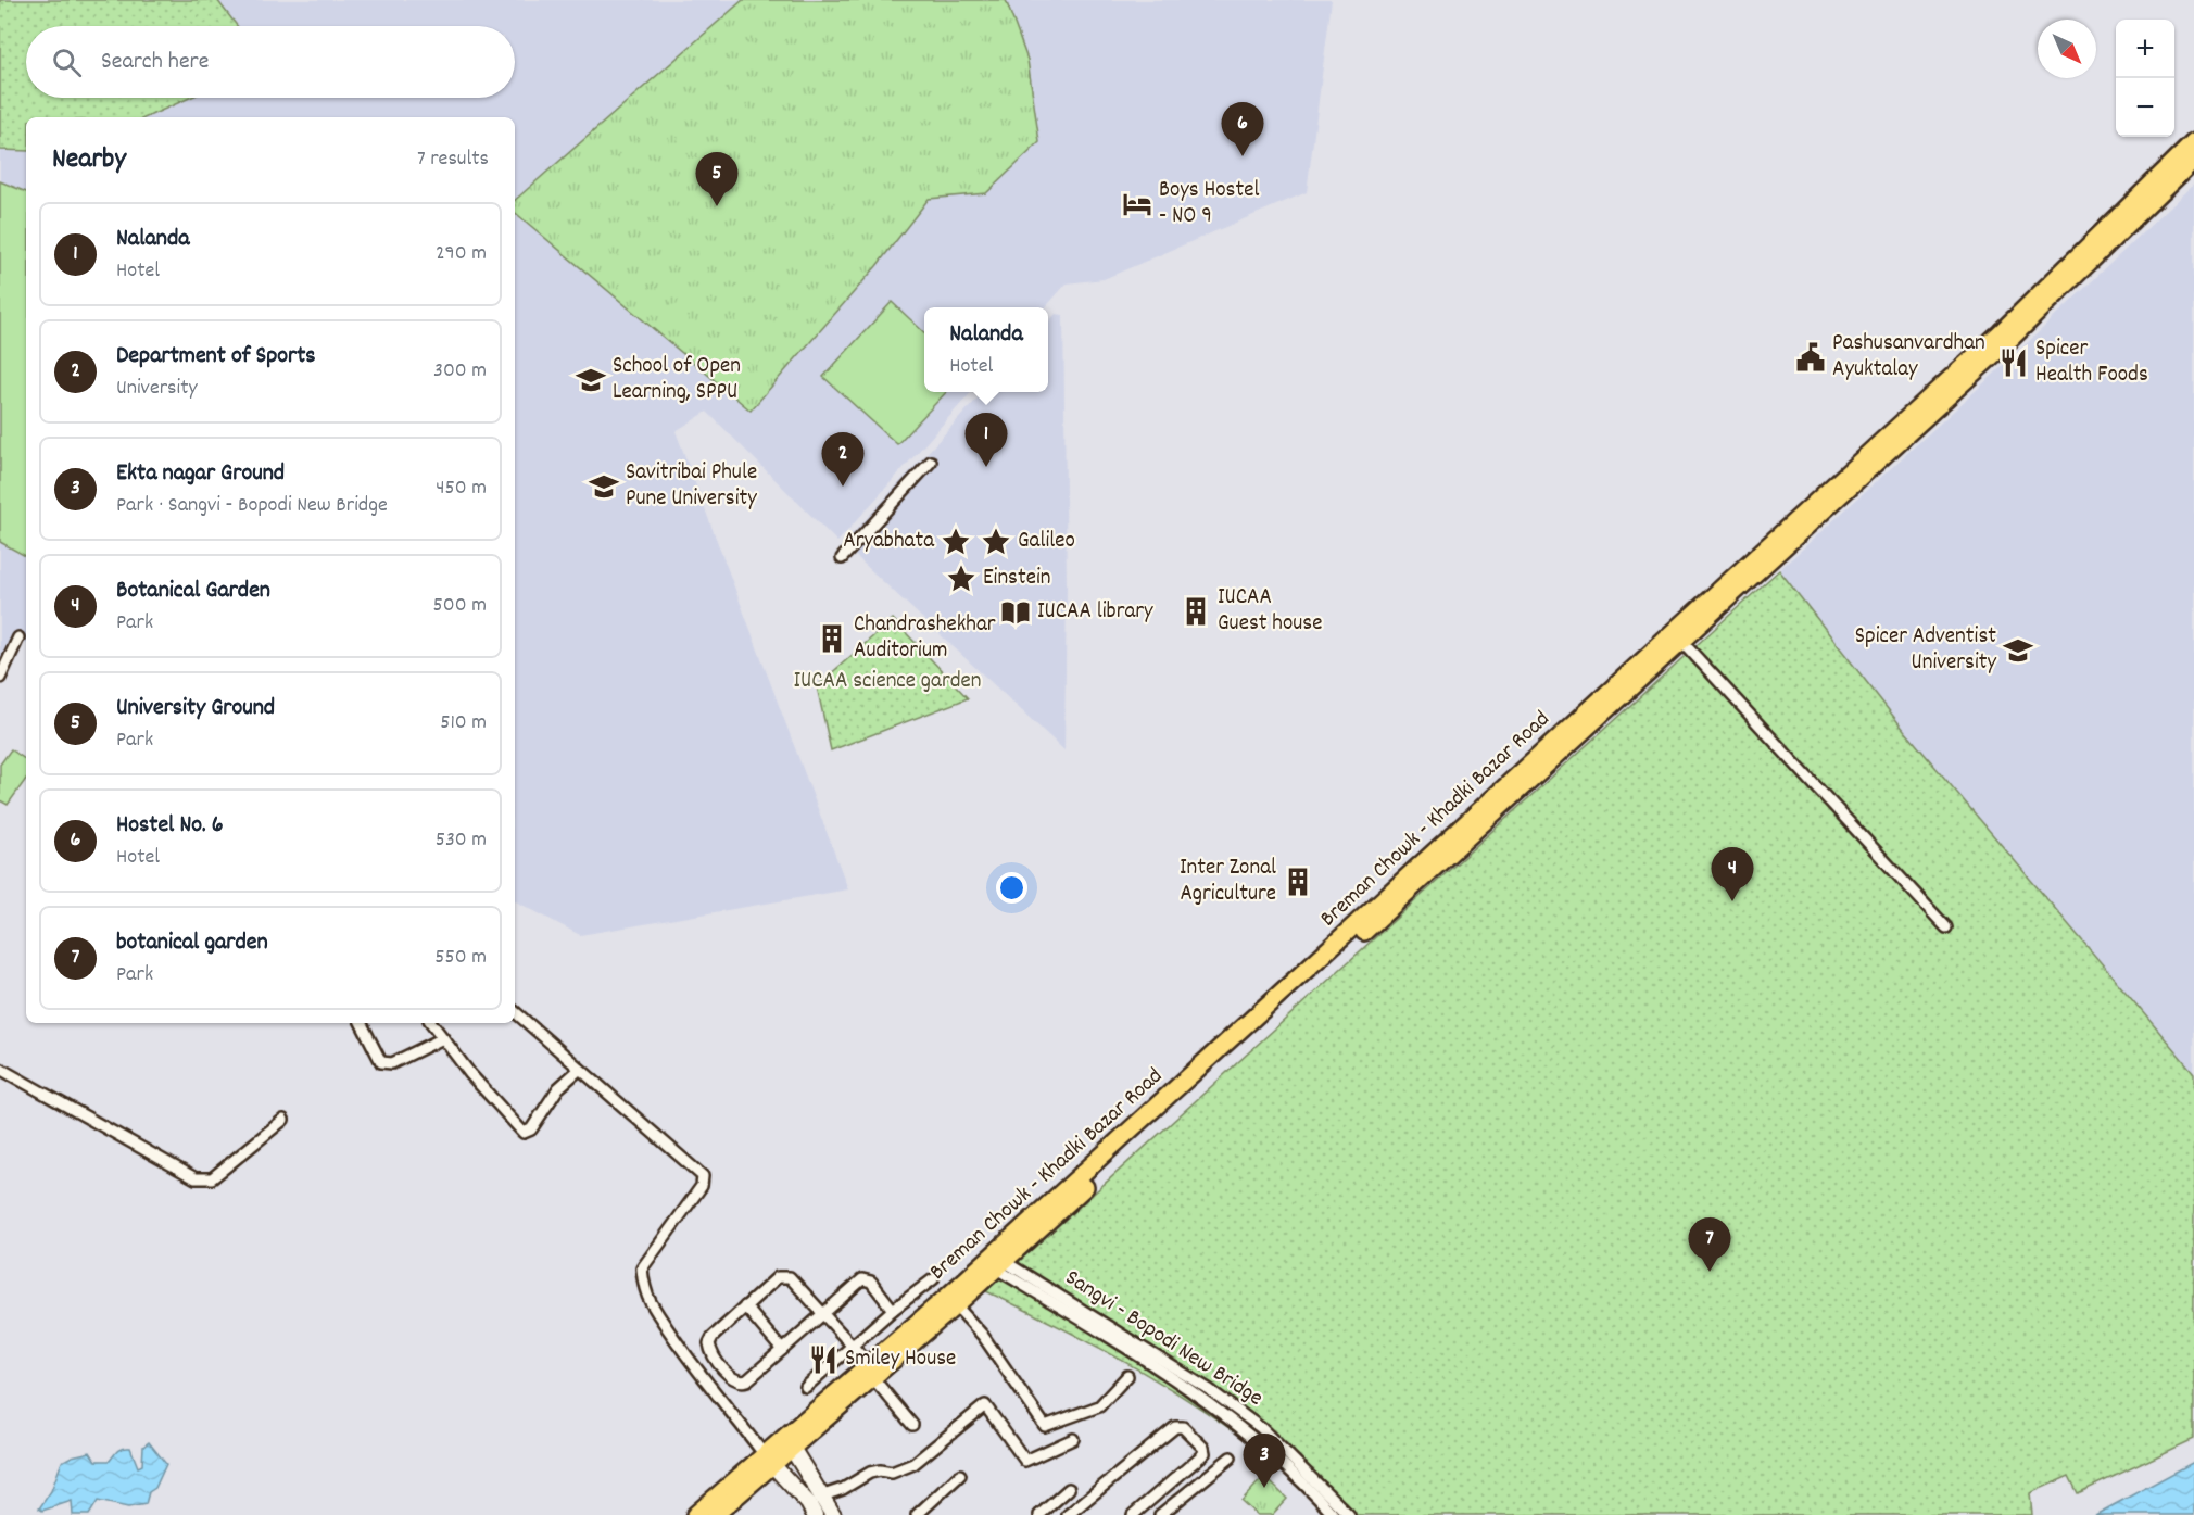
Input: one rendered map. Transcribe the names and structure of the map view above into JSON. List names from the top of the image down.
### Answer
{
  "streets": {
    "main road": ["Breman Chowk - Khadki Bazar Road"],
    "street": ["Sangvi - Bopodi New Bridge"]
  },
  "crossings": [
    ["Breman Chowk - Khadki Bazar Road", "Sangvi - Bopodi New Bridge"]
  ],
  "parks": ["IUCAA science garden"],
  "places": {
    "hotel": ["Boys Hostel - NO 9"],
    "public building": ["Pashusanvardhan Ayuktalay"],
    "restaurant": ["Spicer Health Foods", "Smiley House"],
    "school or university": ["School of Open Learning, SPPU", "Savitribai Phule Pune University", "Spicer Adventist University"],
    "place": ["Aryabhata", "Galileo", "Einstein"],
    "building": ["IUCAA Guest house", "Chandrashekhar Auditorium", "Inter Zonal Agriculture"],
    "library": ["IUCAA library"]
  },
  "north": "bottom right",
  "page": {
    "map_buttons": ["+", "−"],
    "search": "Search here",
    "pins": [
      "6",
      "5",
      "1",
      "2",
      "4",
      "7",
      "3"
    ],
    "heading": ["Nearby", "7 results"],
    "list": [
      {
        "mark": "1",
        "name": "Nalanda",
        "note": "Hotel",
        "value": "290 m"
      },
      {
        "mark": "2",
        "name": "Department of Sports",
        "note": "University",
        "value": "300 m"
      },
      {
        "mark": "3",
        "name": "Ekta nagar Ground",
        "note": "Park · Sangvi - Bopodi New Bridge",
        "value": "450 m"
      },
      {
        "mark": "4",
        "name": "Botanical Garden",
        "note": "Park",
        "value": "500 m"
      },
      {
        "mark": "5",
        "name": "University Ground",
        "note": "Park",
        "value": "510 m"
      },
      {
        "mark": "6",
        "name": "Hostel No. 6",
        "note": "Hotel",
        "value": "530 m"
      },
      {
        "mark": "7",
        "name": "botanical garden",
        "note": "Park",
        "value": "550 m"
      }
    ],
    "popup": ["Nalanda", "Hotel"]
  }
}
